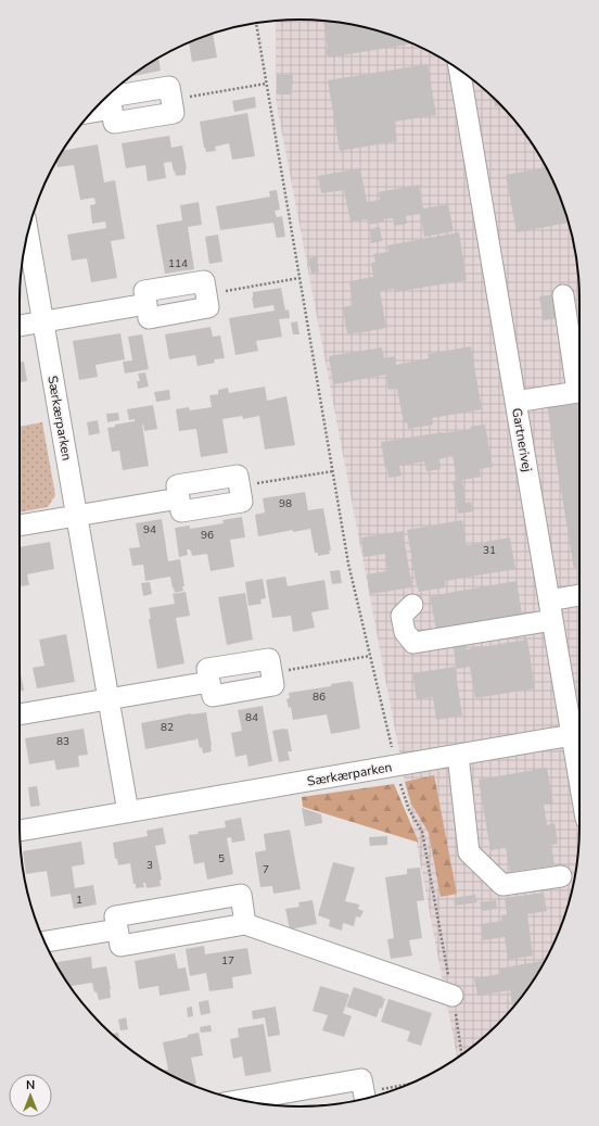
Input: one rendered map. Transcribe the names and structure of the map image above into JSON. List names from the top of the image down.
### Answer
{
  "streets": {
    "street": ["Særkærparken", "Gartnerivej"]
  },
  "crossings": [
    ["Særkærparken", "Gartnerivej"]
  ],
  "house_numbers": [
    "114",
    "98",
    "94",
    "96",
    "31",
    "86",
    "84",
    "82",
    "83",
    "5",
    "3",
    "7",
    "1",
    "17"
  ],
  "north": "top"
}
